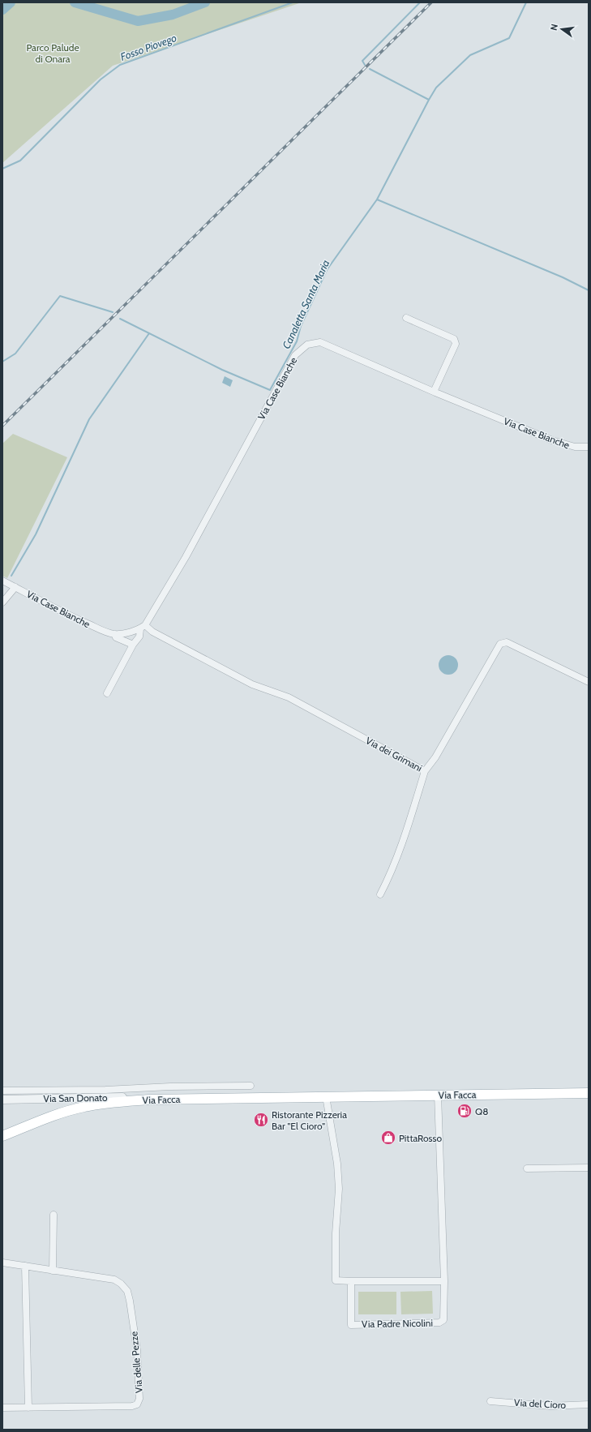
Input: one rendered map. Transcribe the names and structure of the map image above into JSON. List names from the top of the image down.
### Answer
{
  "streets": {
    "main road": ["Via Facca"],
    "street": [
      "Via Case Bianche",
      "Via dei Grimani",
      "Via San Donato",
      "Via Padre Nicolini",
      "Via delle Pezze",
      "Via del Cioro"
    ]
  },
  "crossings": [
    ["Via Case Bianche", "Via dei Grimani"],
    ["Via Facca", "Via San Donato"],
    ["Via Facca", "Via Padre Nicolini"]
  ],
  "water": ["Fosso Piovego", "Canaletta Santa Maria"],
  "parks": ["Parco Palude di Onara"],
  "places": {
    "fuel station": ["Q8"],
    "restaurant": ["Ristorante Pizzeria Bar \"El Cioro\""],
    "shop": ["PittaRosso"]
  },
  "north": "left"
}
